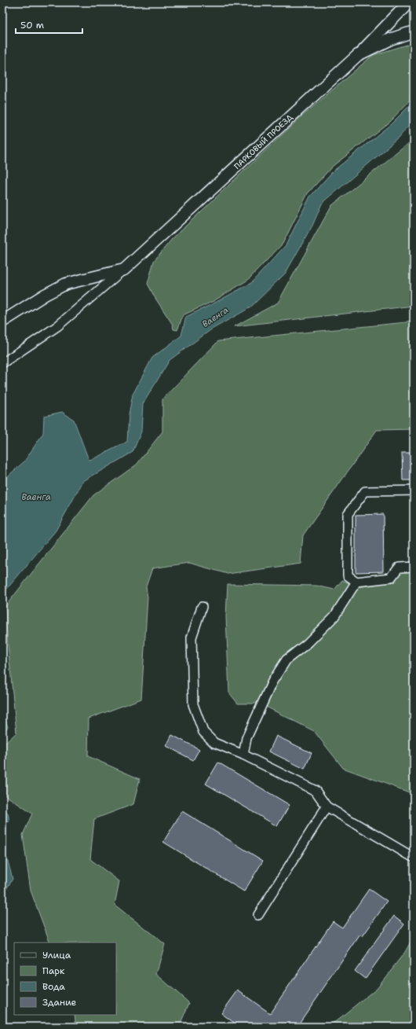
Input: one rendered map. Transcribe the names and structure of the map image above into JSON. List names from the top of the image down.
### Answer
{
  "streets": {
    "main road": ["ПАРКОВЫЙ ПРОЕЗД"]
  },
  "water": ["Ваенга"],
  "legend": [
    "Улица",
    "Парк",
    "Вода",
    "Здание"
  ],
  "scale_bar": "50 m"
}
